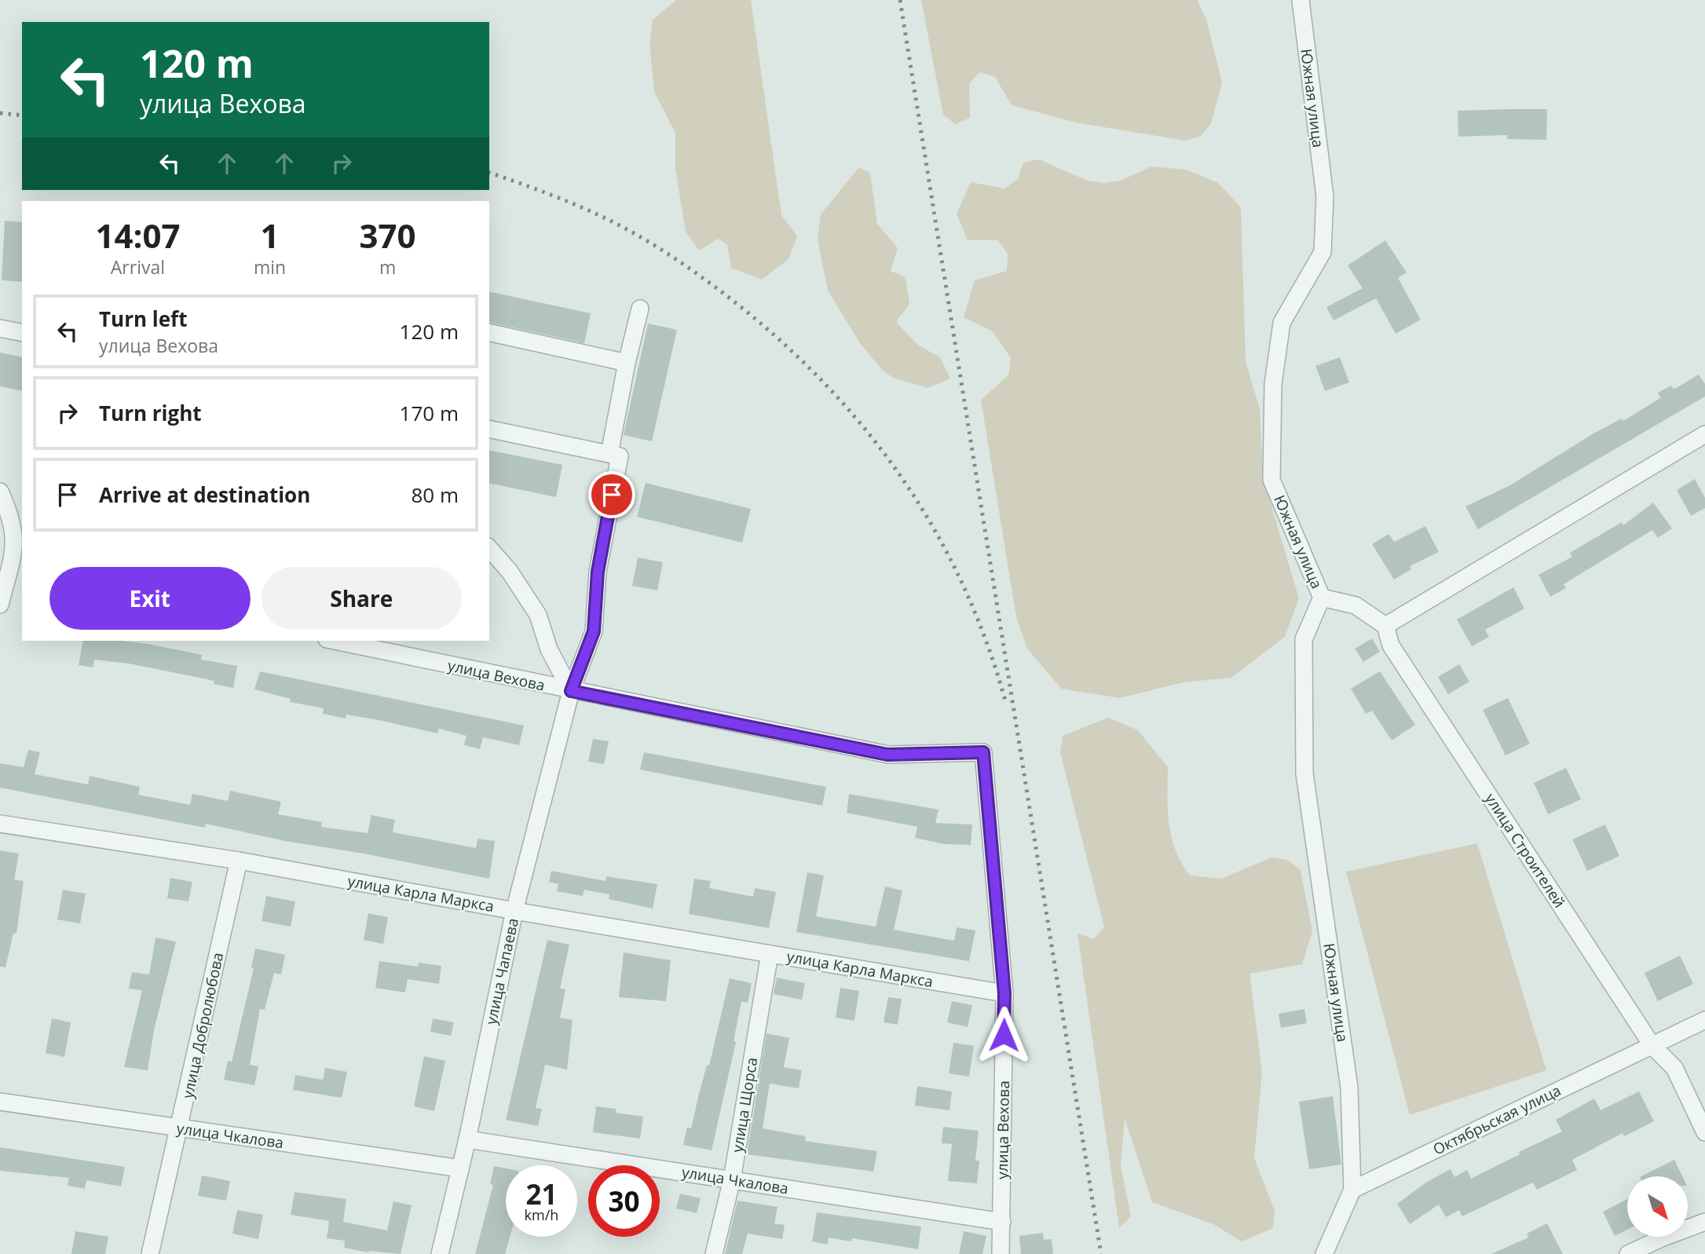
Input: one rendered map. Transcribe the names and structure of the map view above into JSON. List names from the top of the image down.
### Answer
{
  "streets": {
    "street": [
      "Южная улица",
      "улица Вехова",
      "улица Строителей",
      "улица Карла Маркса",
      "улица Чапаева",
      "улица Добролюбова",
      "улица Щорса",
      "Октябрьская улица",
      "улица Чкалова"
    ]
  },
  "crossings": [
    ["Южная улица", "Октябрьская улица"],
    ["улица Вехова", "улица Карла Маркса"],
    ["улица Вехова", "улица Чапаева"],
    ["улица Вехова", "улица Чкалова"],
    ["улица Строителей", "Октябрьская улица"],
    ["улица Карла Маркса", "улица Чапаева"],
    ["улица Карла Маркса", "улица Добролюбова"],
    ["улица Карла Маркса", "улица Щорса"],
    ["улица Чапаева", "улица Чкалова"],
    ["улица Добролюбова", "улица Чкалова"],
    ["улица Щорса", "улица Чкалова"]
  ],
  "north": "bottom right",
  "page": {
    "turn": ["120 m", "улица Вехова"],
    "eta": [
      "14:07",
      "Arrival",
      "1",
      "min",
      "370",
      "m"
    ],
    "list": [
      {
        "name": "Turn left",
        "note": "улица Вехова",
        "value": "120 m"
      },
      {
        "name": "Turn right",
        "value": "170 m"
      },
      {
        "name": "Arrive at destination",
        "value": "80 m"
      }
    ],
    "buttons": ["Exit", "Share"],
    "speed": "21 km/h",
    "limit": "30"
  }
}
